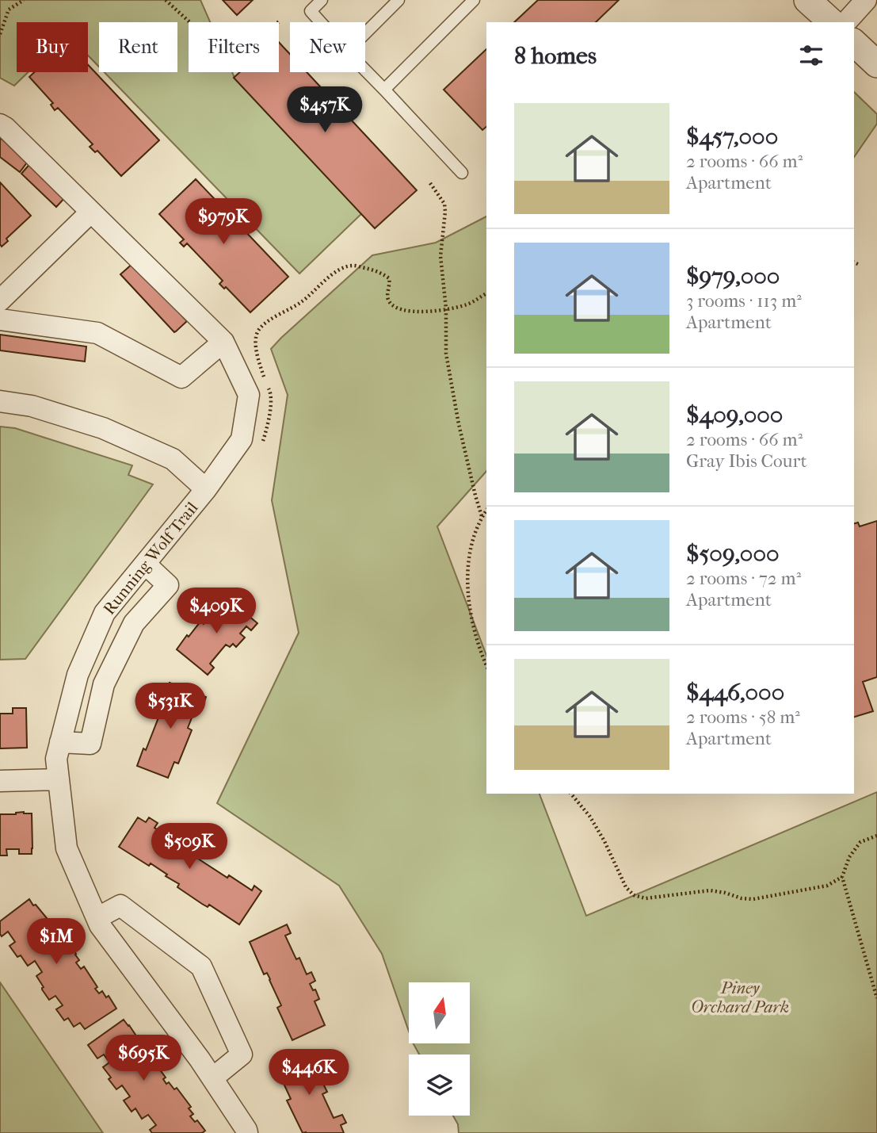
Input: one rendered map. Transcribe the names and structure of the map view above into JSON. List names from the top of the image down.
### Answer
{
  "streets": {
    "street": ["Running Wolf Trail"]
  },
  "parks": ["Piney Orchard Park"],
  "north": "top",
  "page": {
    "chip": [
      "Buy",
      "Rent",
      "Filters",
      "New"
    ],
    "heading": "8 homes",
    "price": [
      "$457K",
      "$979K",
      "$409K",
      "$531K",
      "$509K",
      "$1M",
      "$695K",
      "$446K"
    ],
    "list": [
      {
        "name": "$457,000",
        "note": "2 rooms · 66 m² · Apartment"
      },
      {
        "name": "$979,000",
        "note": "3 rooms · 113 m² · Apartment"
      },
      {
        "name": "$409,000",
        "note": "2 rooms · 66 m² · Gray Ibis Court"
      },
      {
        "name": "$509,000",
        "note": "2 rooms · 72 m² · Apartment"
      },
      {
        "name": "$446,000",
        "note": "2 rooms · 58 m² · Apartment"
      }
    ]
  }
}
